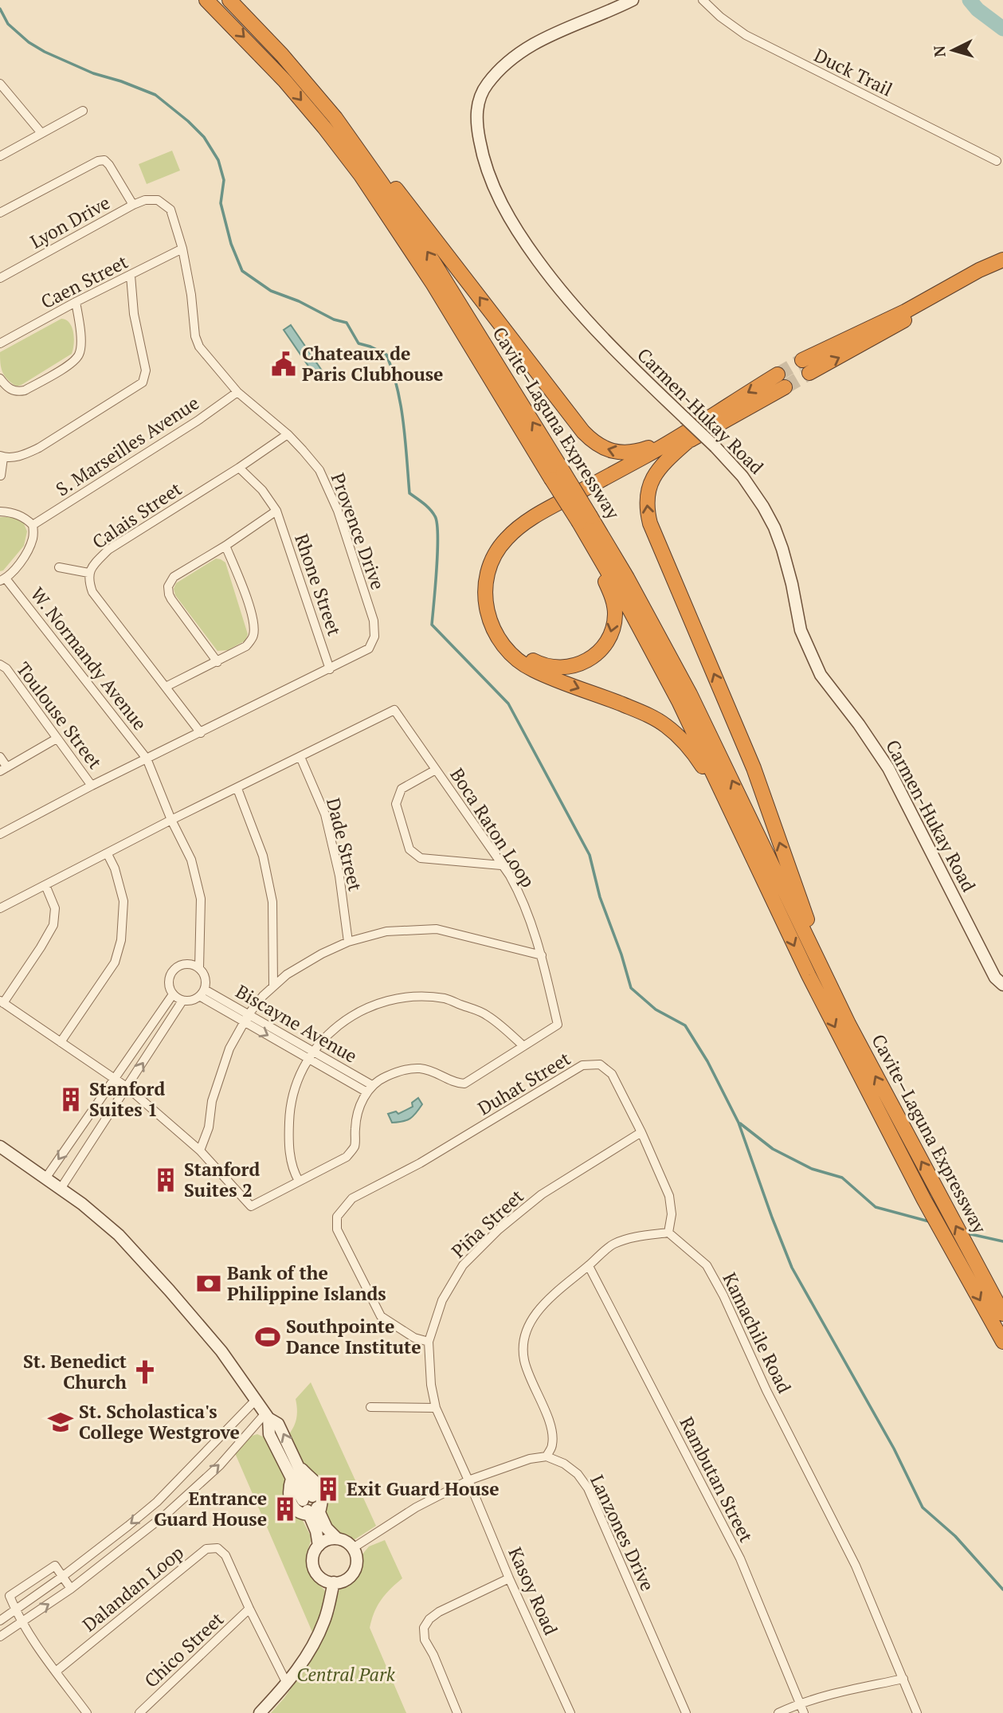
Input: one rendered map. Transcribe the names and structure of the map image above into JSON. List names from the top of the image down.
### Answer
{
  "streets": {
    "highway": ["Cavite–Laguna Expressway"],
    "street": [
      "Duck Trail",
      "Lyon Drive",
      "Caen Street",
      "Carmen-Hukay Road",
      "S. Marseilles Avenue",
      "Calais Street",
      "Provence Drive",
      "Rhone Street",
      "W. Normandy Avenue",
      "Toulouse Street",
      "Boca Raton Loop",
      "Dade Street",
      "Biscayne Avenue",
      "Duhat Street",
      "Piña Street",
      "Kamachile Road",
      "Rambutan Street",
      "Lanzones Drive",
      "Dalandan Loop",
      "Kasoy Road",
      "Chico Street"
    ]
  },
  "crossings": [
    ["Lyon Drive", "Provence Drive"],
    ["Caen Street", "Provence Drive"],
    ["S. Marseilles Avenue", "Provence Drive"],
    ["Calais Street", "Provence Drive"],
    ["Calais Street", "Rhone Street"],
    ["Provence Drive", "Rhone Street"],
    ["Provence Drive", "W. Normandy Avenue"],
    ["Provence Drive", "Toulouse Street"],
    ["W. Normandy Avenue", "Boca Raton Loop"],
    ["W. Normandy Avenue", "Biscayne Avenue"],
    ["Boca Raton Loop", "Dade Street"],
    ["Boca Raton Loop", "Biscayne Avenue"],
    ["Duhat Street", "Piña Street"],
    ["Duhat Street", "Kamachile Road"],
    ["Piña Street", "Kasoy Road"],
    ["Dalandan Loop", "Chico Street"]
  ],
  "parks": ["Central Park"],
  "places": {
    "public building": ["Chateaux de Paris Clubhouse"],
    "building": [
      "Stanford Suites 1",
      "Stanford Suites 2",
      "Exit Guard House",
      "Entrance Guard House"
    ],
    "bank": ["Bank of the Philippine Islands"],
    "sports": ["Southpointe Dance Institute"],
    "church": ["St. Benedict Church"],
    "school or university": ["St. Scholastica's College Westgrove"]
  },
  "north": "left"
}
